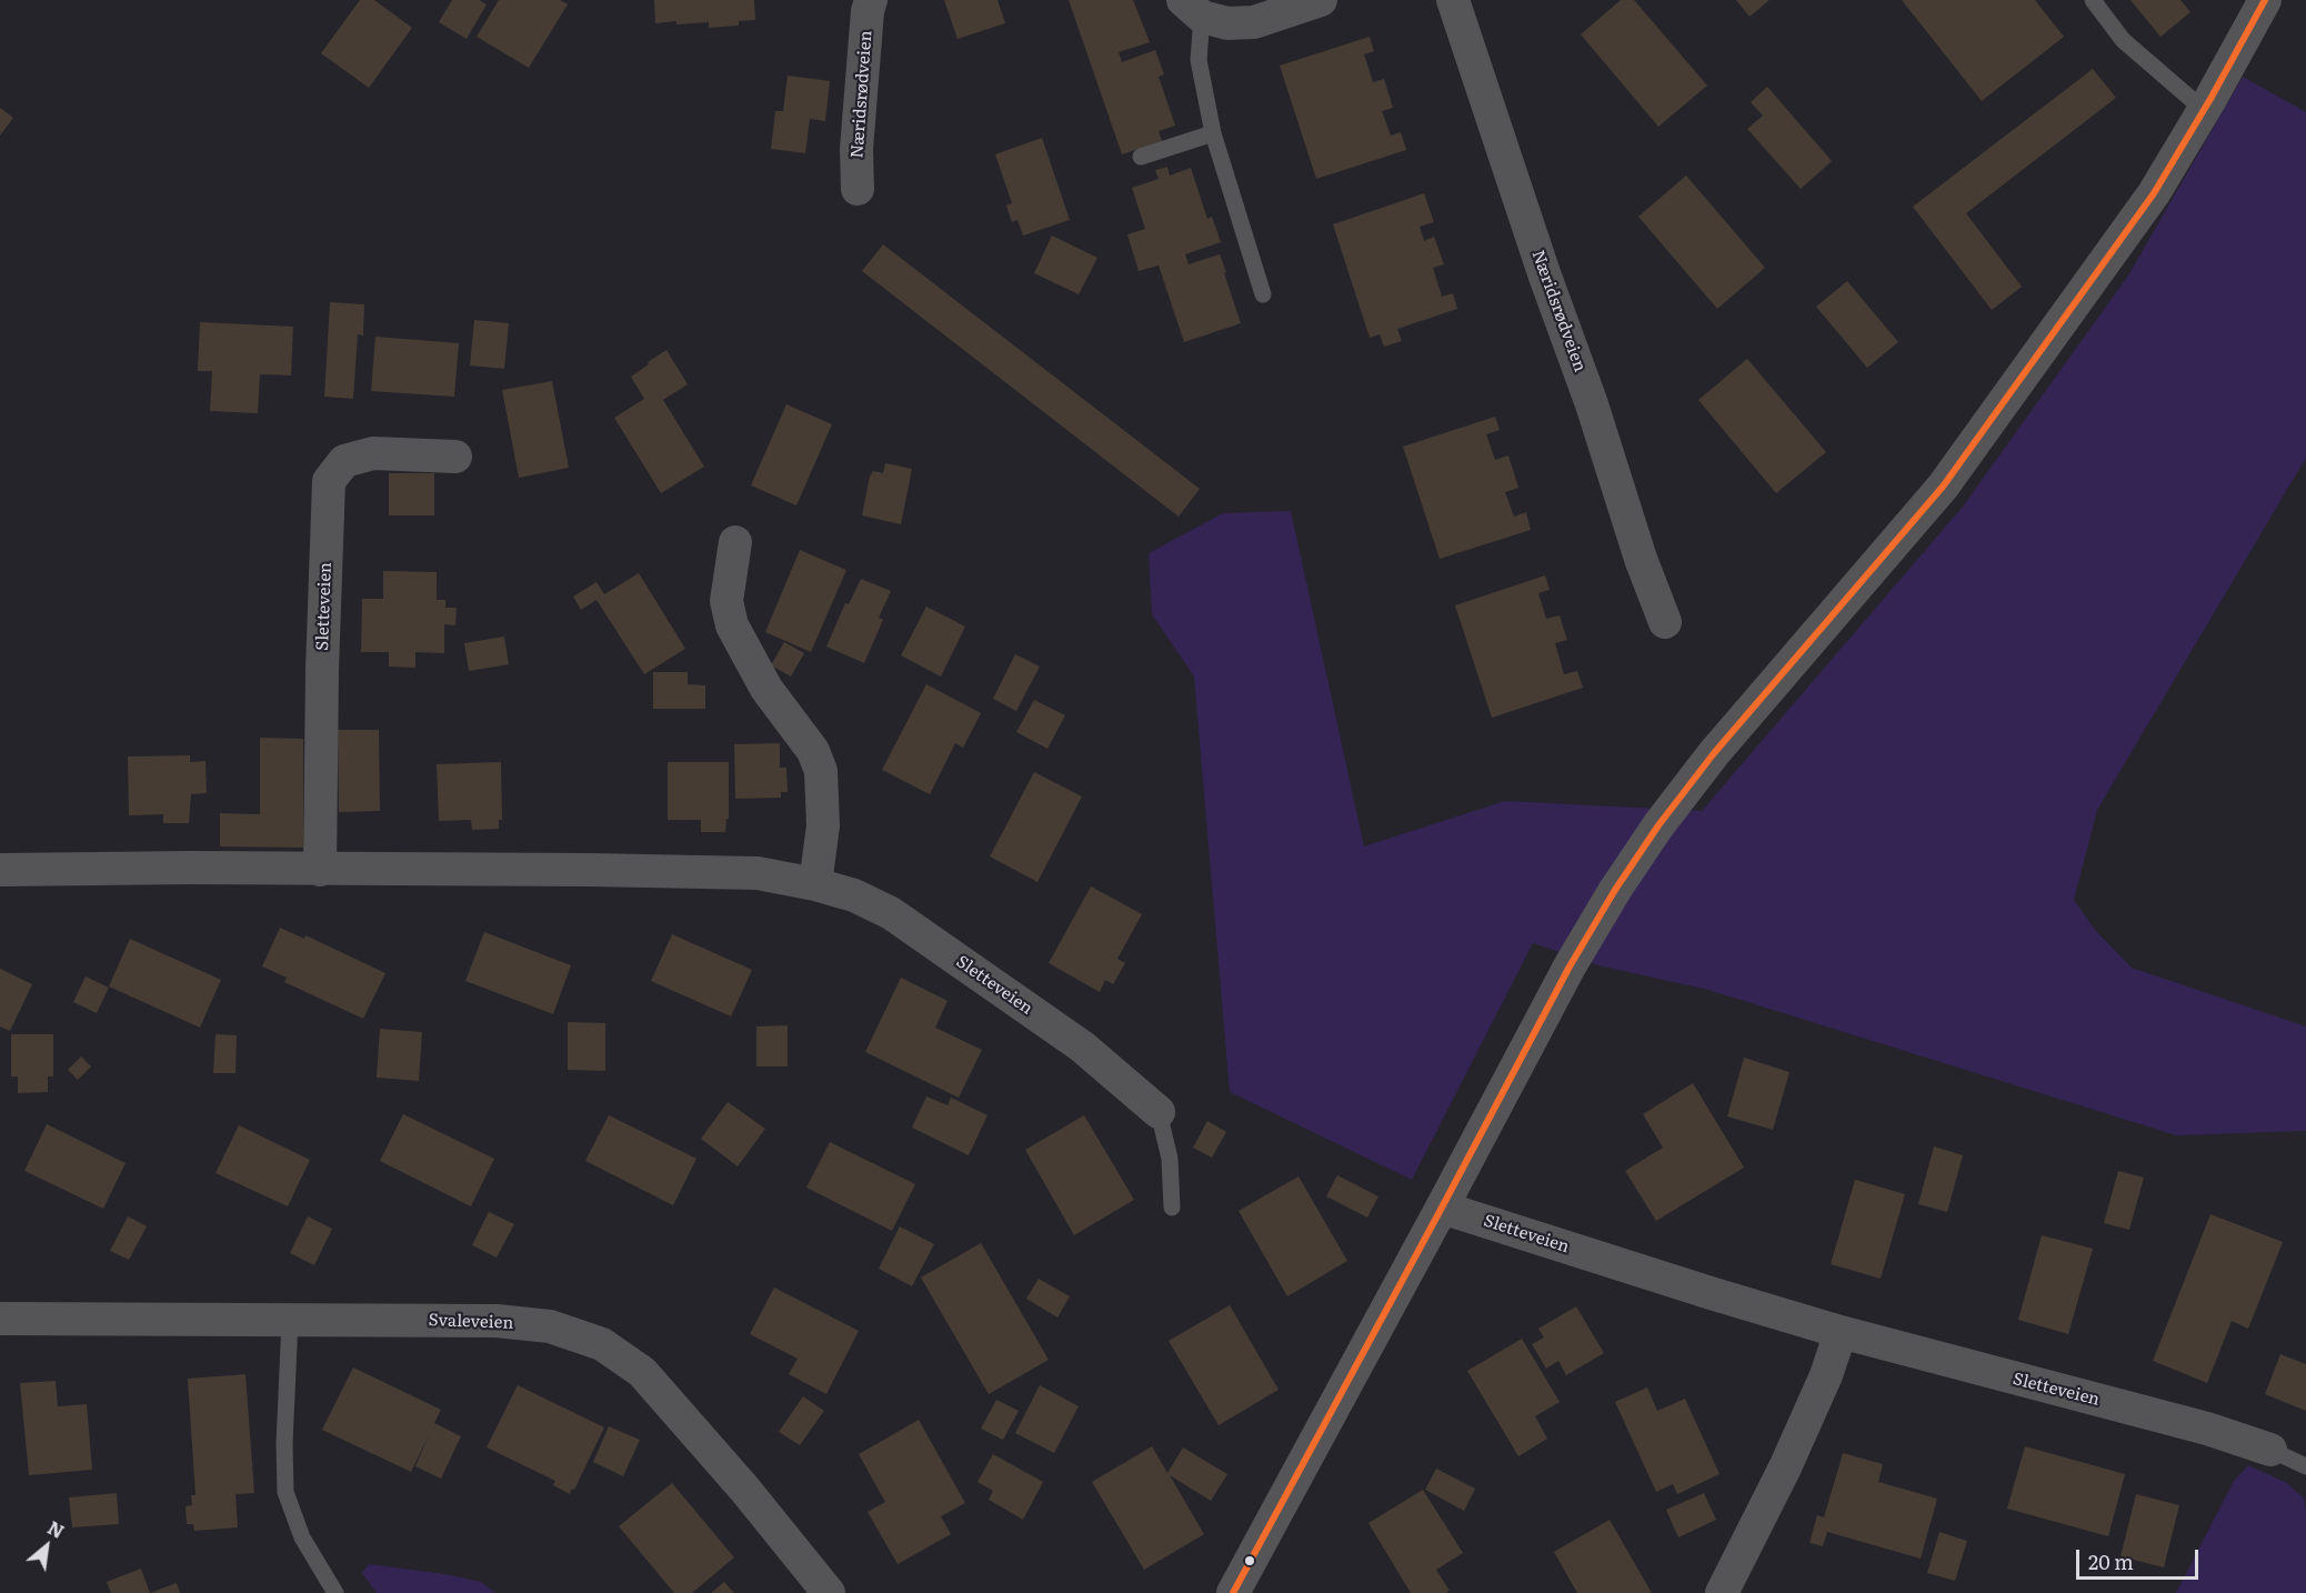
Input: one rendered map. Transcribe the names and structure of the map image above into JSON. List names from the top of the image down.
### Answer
{
  "streets": {
    "street": ["Næridsrødveien", "Sletteveien", "Svaleveien"]
  },
  "scale_bar": "20 m",
  "north": "top right"
}
